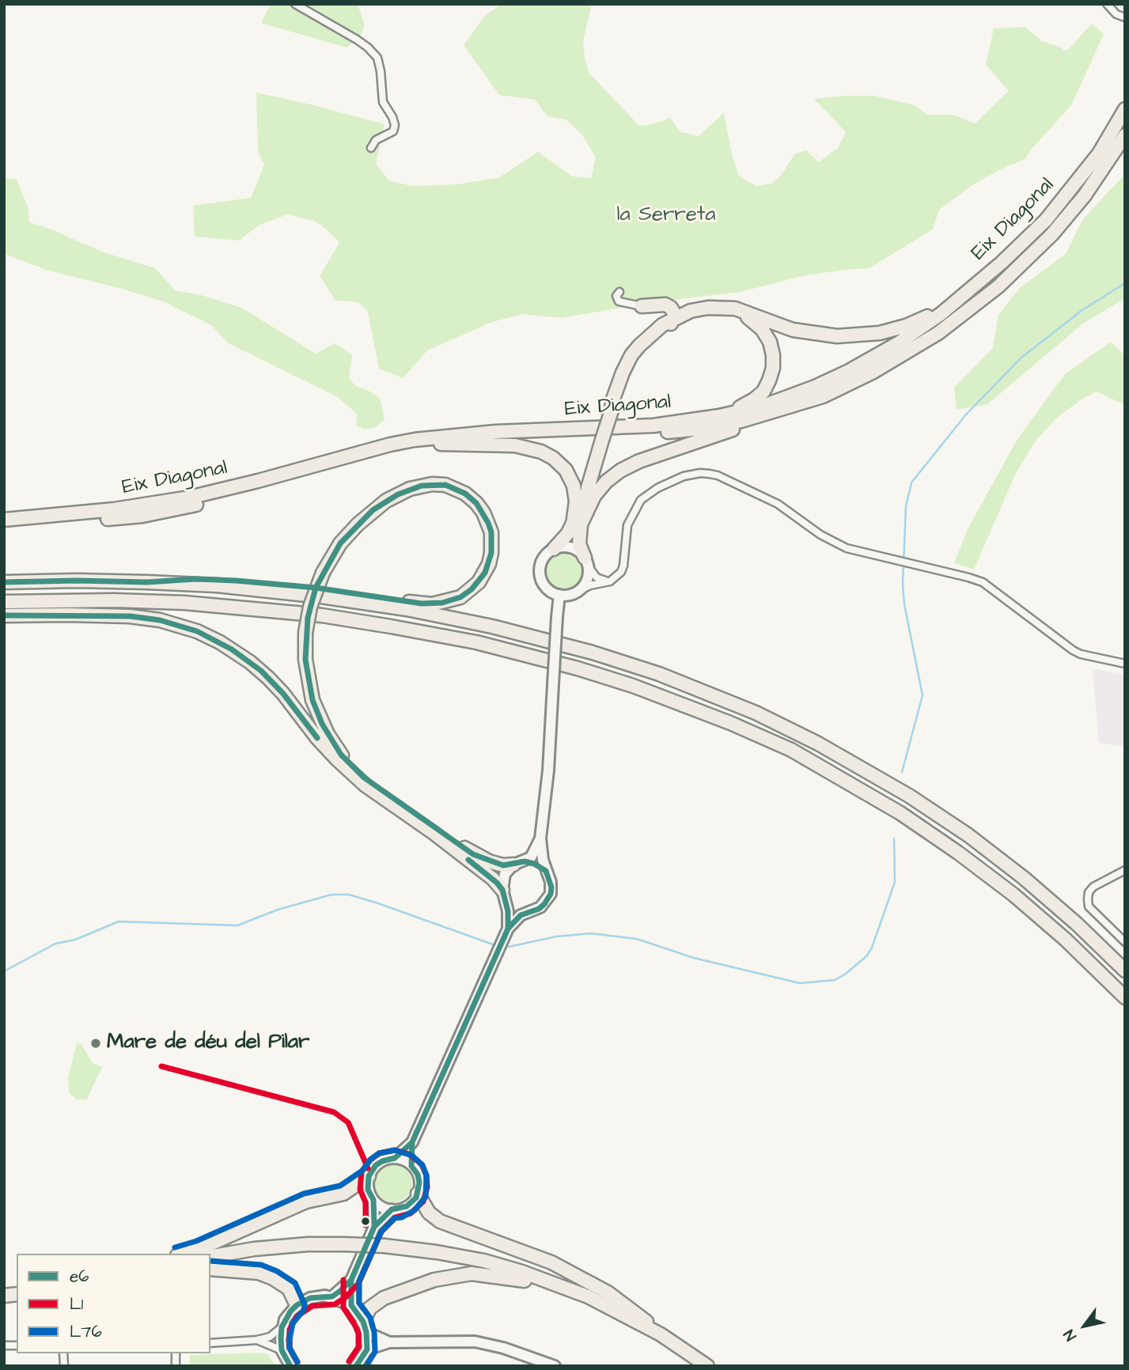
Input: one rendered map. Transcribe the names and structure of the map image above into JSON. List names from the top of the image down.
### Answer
{
  "streets": {
    "highway": ["Eix Diagonal"]
  },
  "parks": ["la Serreta"],
  "places": ["Mare de déu del Pilar"],
  "lines": ["transit line e6", "transit line L1", "transit line L76"],
  "legend": ["e6", "L1", "L76"],
  "north": "bottom left"
}
